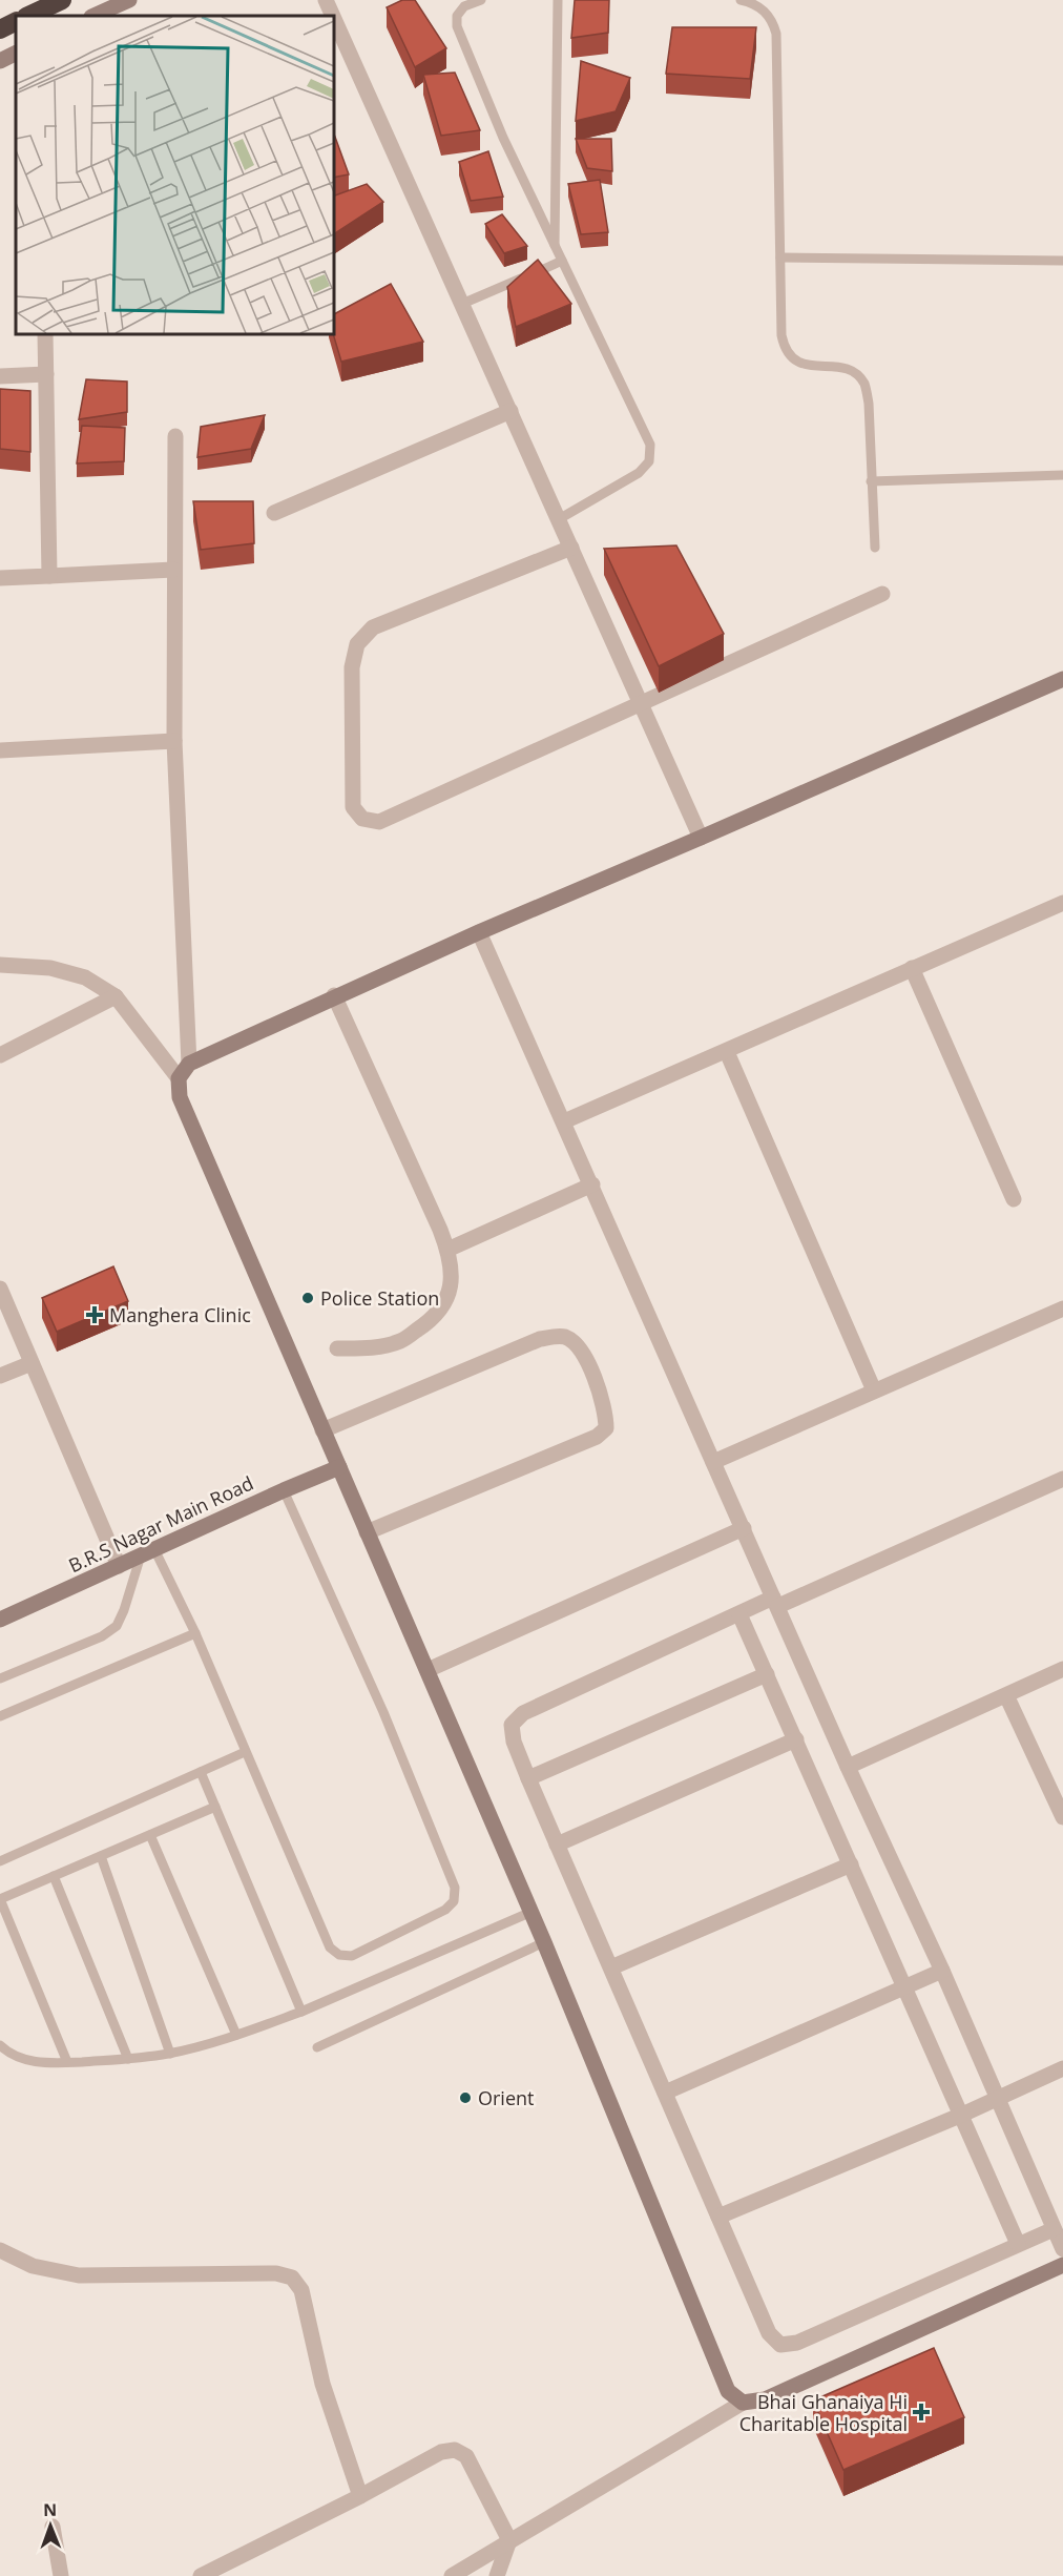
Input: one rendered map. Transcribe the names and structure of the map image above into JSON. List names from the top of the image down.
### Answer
{
  "streets": {
    "street": ["B.R.S Nagar Main Road"]
  },
  "places": {
    "other": ["Police Station", "Orient"],
    "health": ["Manghera Clinic", "Bhai Ghanaiya Hi Charitable Hospital"]
  },
  "north": "top"
}
